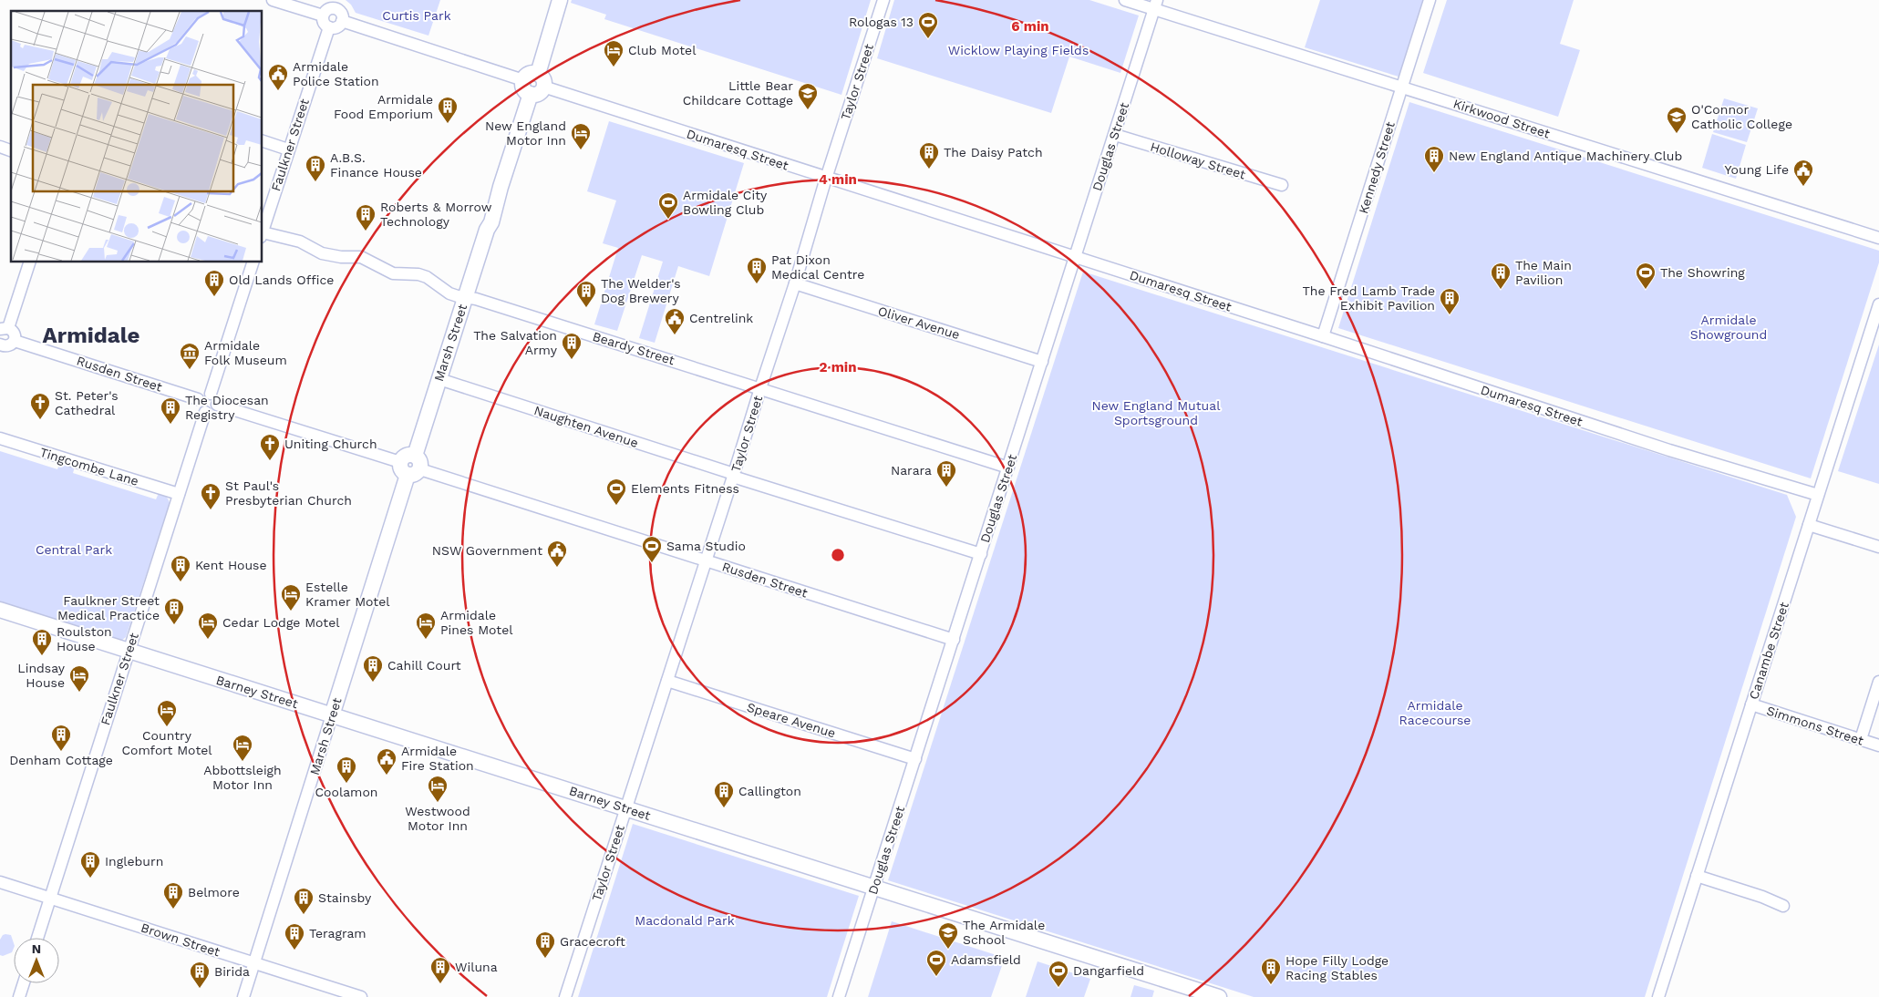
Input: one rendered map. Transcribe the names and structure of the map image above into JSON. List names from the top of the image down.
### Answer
{
  "streets": {
    "main road": ["Marsh Street", "Barney Street"],
    "street": [
      "Taylor Street",
      "Kirkwood Street",
      "Faulkner Street",
      "Douglas Street",
      "Dumaresq Street",
      "Holloway Street",
      "Kennedy Street",
      "Oliver Avenue",
      "Beardy Street",
      "Rusden Street",
      "Naughten Avenue",
      "Tingcombe Lane",
      "Canambe Street",
      "Speare Avenue",
      "Simmons Street",
      "Brown Street"
    ]
  },
  "crossings": [
    ["Taylor Street", "Dumaresq Street"],
    ["Taylor Street", "Oliver Avenue"],
    ["Taylor Street", "Beardy Street"],
    ["Taylor Street", "Rusden Street"],
    ["Taylor Street", "Naughten Avenue"],
    ["Taylor Street", "Barney Street"],
    ["Taylor Street", "Speare Avenue"],
    ["Kirkwood Street", "Douglas Street"],
    ["Kirkwood Street", "Kennedy Street"],
    ["Faulkner Street", "Rusden Street"],
    ["Faulkner Street", "Tingcombe Lane"],
    ["Faulkner Street", "Barney Street"],
    ["Faulkner Street", "Brown Street"],
    ["Douglas Street", "Dumaresq Street"],
    ["Douglas Street", "Holloway Street"],
    ["Douglas Street", "Oliver Avenue"],
    ["Douglas Street", "Beardy Street"],
    ["Douglas Street", "Rusden Street"],
    ["Douglas Street", "Naughten Avenue"],
    ["Douglas Street", "Barney Street"],
    ["Douglas Street", "Speare Avenue"],
    ["Dumaresq Street", "Kennedy Street"],
    ["Dumaresq Street", "Marsh Street"],
    ["Dumaresq Street", "Canambe Street"],
    ["Marsh Street", "Beardy Street"],
    ["Marsh Street", "Rusden Street"],
    ["Marsh Street", "Naughten Avenue"],
    ["Marsh Street", "Barney Street"],
    ["Marsh Street", "Brown Street"],
    ["Canambe Street", "Simmons Street"]
  ],
  "districts": ["Armidale"],
  "parks": [
    "Curtis Park",
    "Wicklow Playing Fields",
    "Armidale Showground",
    "New England Mutual Sportsground",
    "Central Park",
    "Armidale Racecourse",
    "Macdonald Park"
  ],
  "places": {
    "sports": [
      "Rologas 13",
      "Armidale City Bowling Club",
      "The Showring",
      "Elements Fitness",
      "Sama Studio",
      "Adamsfield",
      "Dangarfield"
    ],
    "hotel": [
      "Club Motel",
      "New England Motor Inn",
      "Estelle Kramer Motel",
      "Cedar Lodge Motel",
      "Armidale Pines Motel",
      "Lindsay House",
      "Country Comfort Motel",
      "Abbottsleigh Motor Inn",
      "Westwood Motor Inn"
    ],
    "public building": [
      "Armidale Police Station",
      "Young Life",
      "Centrelink",
      "NSW Government",
      "Armidale Fire Station"
    ],
    "school or university": ["Little Bear Childcare Cottage", "O'Connor Catholic College", "The Armidale School"],
    "building": [
      "Armidale Food Emporium",
      "The Daisy Patch",
      "New England Antique Machinery Club",
      "A.B.S. Finance House",
      "Roberts & Morrow Technology",
      "Pat Dixon Medical Centre",
      "The Main Pavilion",
      "Old Lands Office",
      "The Welder's Dog Brewery",
      "The Fred Lamb Trade Exhibit Pavilion",
      "The Salvation Army",
      "The Diocesan Registry",
      "Narara",
      "Kent House",
      "Faulkner Street Medical Practice",
      "Roulston House",
      "Cahill Court",
      "Denham Cottage",
      "Coolamon",
      "Callington",
      "Ingleburn",
      "Belmore",
      "Stainsby",
      "Teragram",
      "Gracecroft",
      "Wiluna",
      "Hope Filly Lodge Racing Stables",
      "Birida"
    ],
    "museum": ["Armidale Folk Museum"],
    "church": ["St. Peter's Cathedral", "Uniting Church", "St Paul's Presbyterian Church"]
  },
  "north": "top",
  "rings": ["6 min", "4 min", "2 min"]
}
